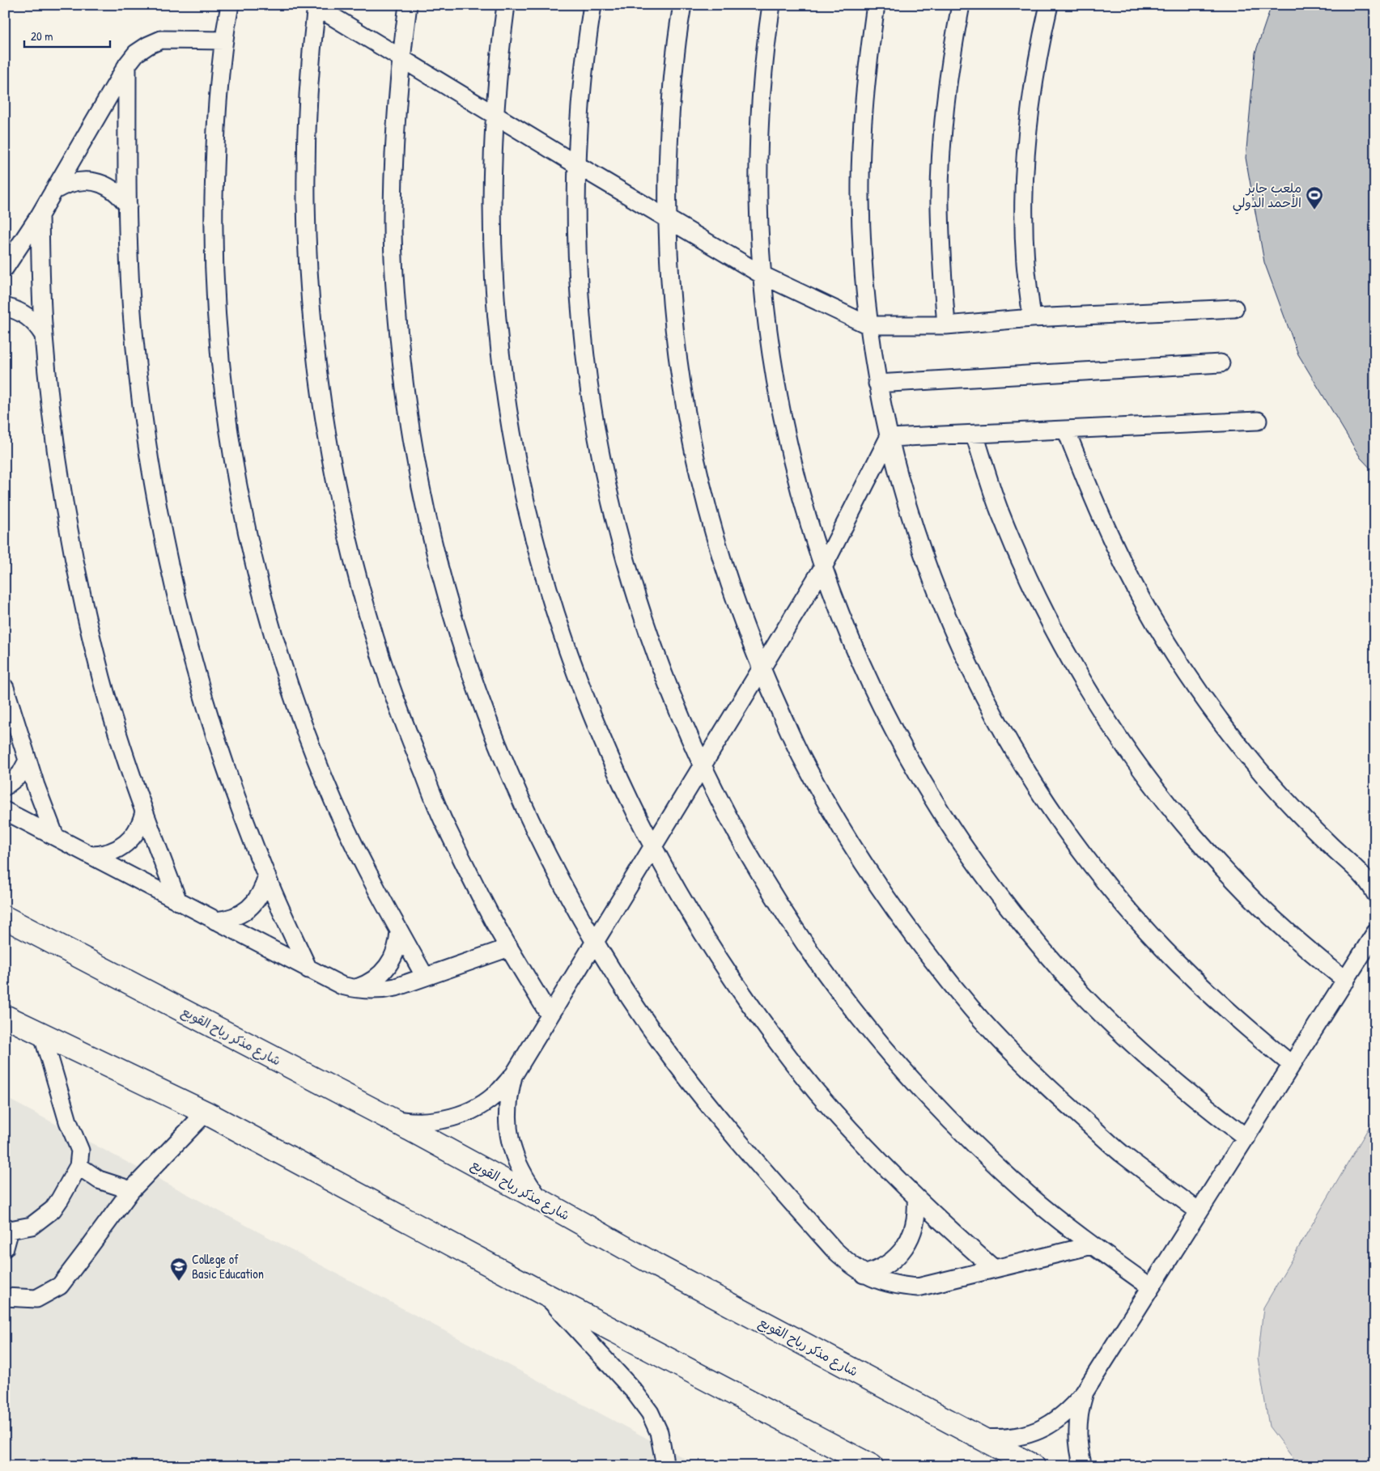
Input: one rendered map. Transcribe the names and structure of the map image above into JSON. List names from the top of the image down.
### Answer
{
  "streets": {
    "street": ["شارع مذكر رباح القوبع"]
  },
  "places": {
    "sports": ["ملعب جابر الأحمد الدولي"],
    "school or university": ["College of Basic Education"]
  },
  "scale_bar": "20 m"
}
